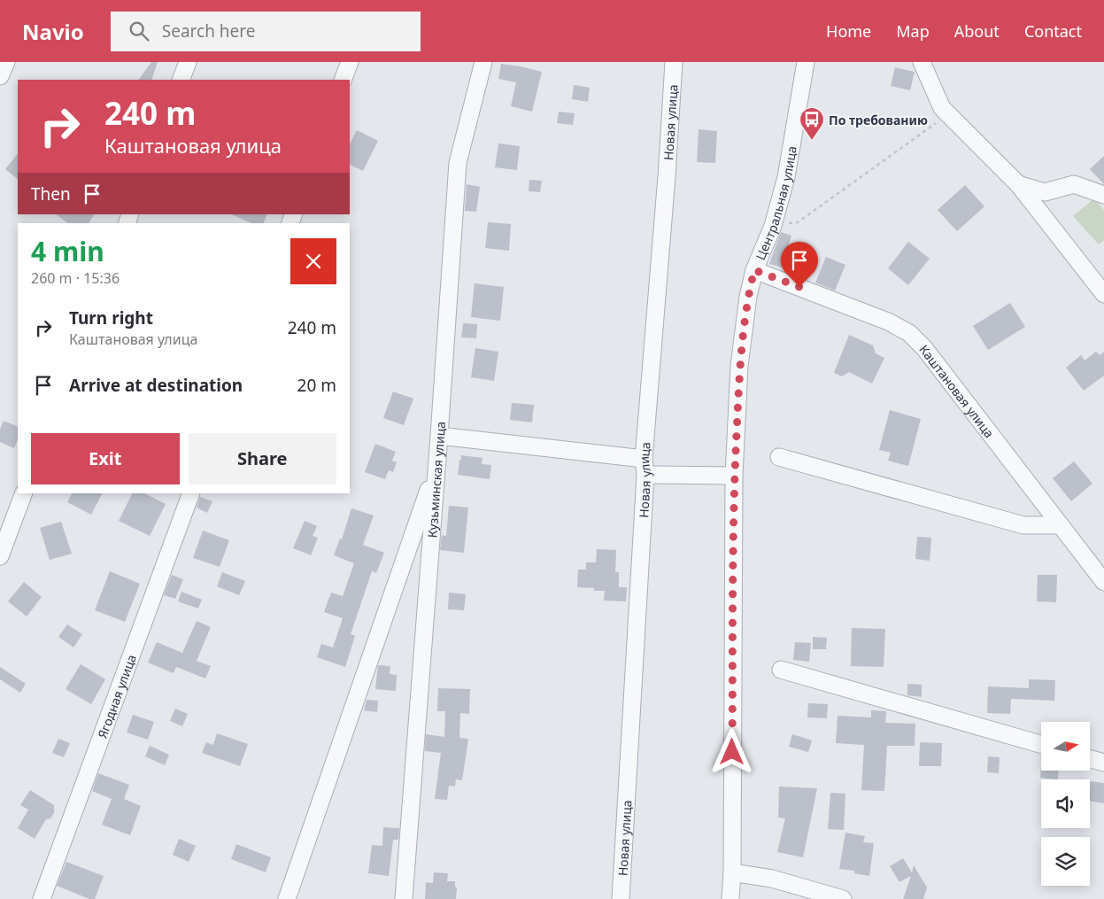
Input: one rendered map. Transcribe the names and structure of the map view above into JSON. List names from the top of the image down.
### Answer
{
  "streets": {
    "street": [
      "Новая улица",
      "Центральная улица",
      "Каштановая улица",
      "Кузьминская улица",
      "Ягодная улица"
    ]
  },
  "crossings": [
    ["Центральная улица", "Каштановая улица"]
  ],
  "places": {
    "bus stop": ["По требованию"]
  },
  "north": "right",
  "page": {
    "header": "Navio",
    "search": "Search here",
    "nav": [
      "Home",
      "Map",
      "About",
      "Contact"
    ],
    "turn": ["240 m", "Каштановая улица"],
    "then": "Then",
    "heading": ["4 min", "260 m · 15:36"],
    "list": [
      {
        "name": "Turn right",
        "note": "Каштановая улица",
        "value": "240 m"
      },
      {
        "name": "Arrive at destination",
        "value": "20 m"
      }
    ],
    "buttons": ["Exit", "Share"]
  }
}
